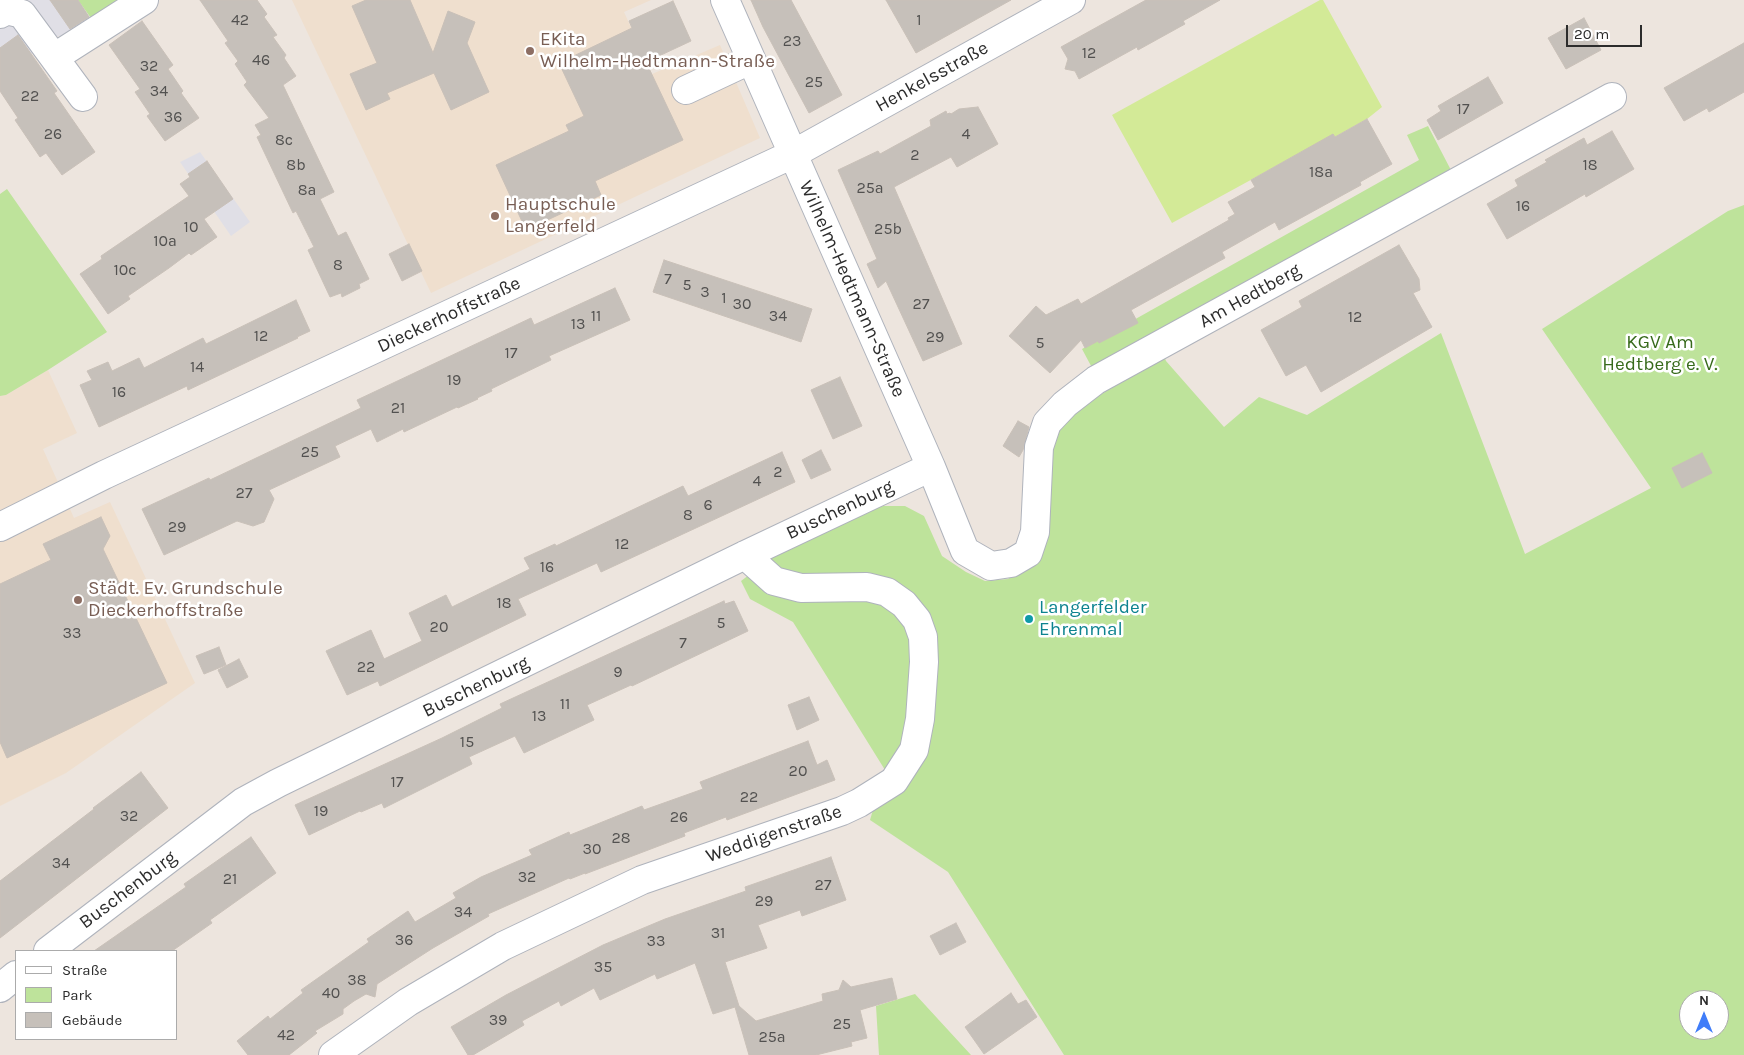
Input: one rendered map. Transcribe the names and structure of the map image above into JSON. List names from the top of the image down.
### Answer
{
  "streets": {
    "street": [
      "Henkelsstraße",
      "Wilhelm-Hedtmann-Straße",
      "Am Hedtberg",
      "Dieckerhoffstraße",
      "Buschenburg",
      "Weddigenstraße"
    ]
  },
  "crossings": [
    ["Henkelsstraße", "Wilhelm-Hedtmann-Straße"],
    ["Henkelsstraße", "Dieckerhoffstraße"],
    ["Wilhelm-Hedtmann-Straße", "Am Hedtberg"],
    ["Wilhelm-Hedtmann-Straße", "Dieckerhoffstraße"],
    ["Wilhelm-Hedtmann-Straße", "Buschenburg"],
    ["Buschenburg", "Weddigenstraße"]
  ],
  "parks": ["KGV Am Hedtberg e. V."],
  "places": [
    "EKita Wilhelm-Hedtmann-Straße",
    "Hauptschule Langerfeld",
    "Städt. Ev. Grundschule Dieckerhoffstraße",
    "Langerfelder Ehrenmal"
  ],
  "house_numbers": [
    "42",
    "1",
    "23",
    "12",
    "46",
    "32",
    "25",
    "34",
    "22",
    "17",
    "36",
    "26",
    "4",
    "8c",
    "2",
    "8b",
    "18",
    "18a",
    "25a",
    "8a",
    "16",
    "10",
    "25b",
    "10a",
    "8",
    "10c",
    "7",
    "5",
    "3",
    "1",
    "30",
    "27",
    "11",
    "34",
    "12",
    "13",
    "12",
    "29",
    "5",
    "17",
    "14",
    "19",
    "16",
    "21",
    "25",
    "2",
    "4",
    "27",
    "6",
    "8",
    "29",
    "12",
    "16",
    "18",
    "5",
    "20",
    "33",
    "7",
    "22",
    "9",
    "11",
    "13",
    "15",
    "20",
    "17",
    "22",
    "19",
    "32",
    "26",
    "28",
    "30",
    "34",
    "32",
    "21",
    "27",
    "29",
    "34",
    "31",
    "36",
    "33",
    "35",
    "38",
    "40",
    "39",
    "25",
    "42",
    "25a"
  ],
  "legend": ["Straße", "Park", "Gebäude"],
  "scale_bar": "20 m",
  "north": "top"
}
